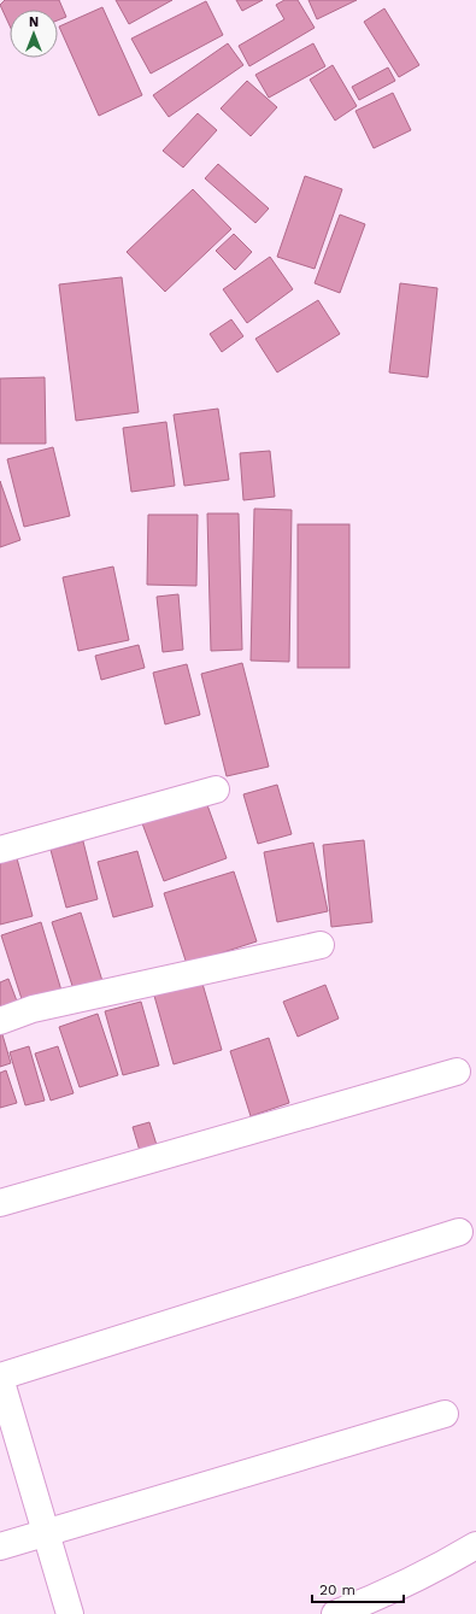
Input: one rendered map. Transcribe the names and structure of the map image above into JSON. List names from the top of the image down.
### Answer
{
  "scale_bar": "20 m",
  "north": "top"
}
